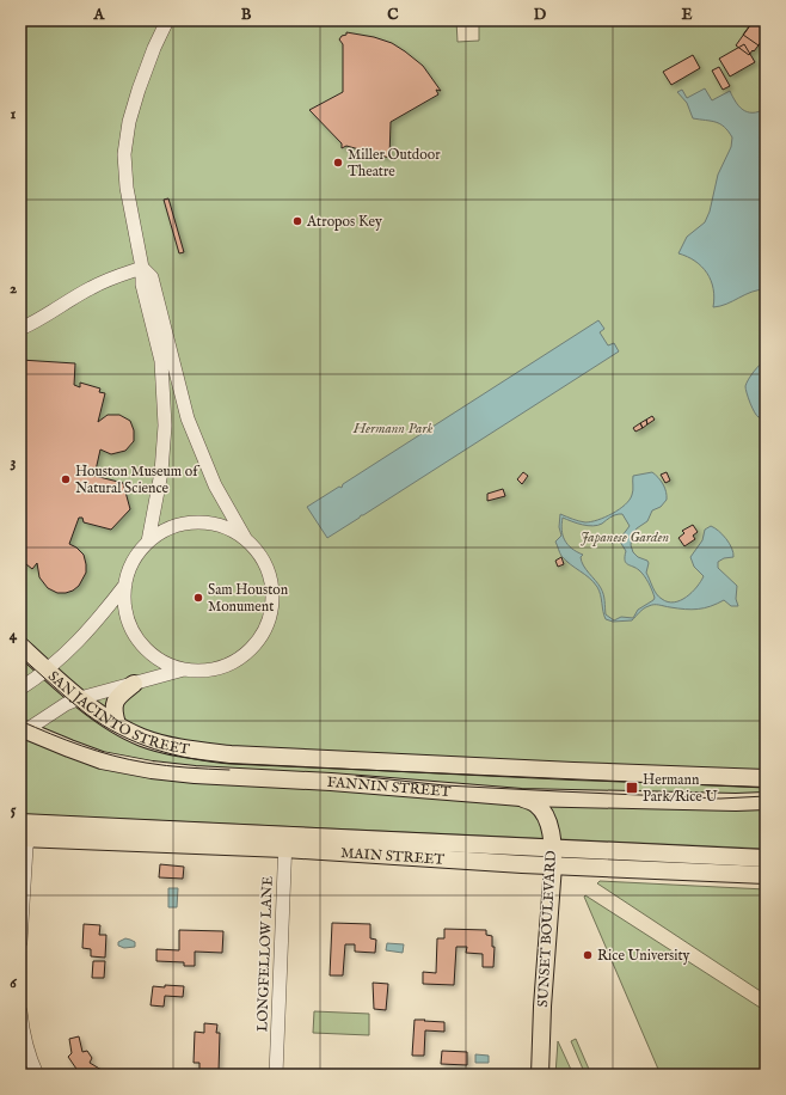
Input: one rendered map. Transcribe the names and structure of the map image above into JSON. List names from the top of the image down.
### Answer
{
  "streets": {
    "main road": [
      "SAN JACINTO STREET",
      "FANNIN STREET",
      "MAIN STREET",
      "SUNSET BOULEVARD"
    ],
    "street": ["LONGFELLOW LANE"]
  },
  "crossings": [
    ["SAN JACINTO STREET", "FANNIN STREET"],
    ["FANNIN STREET", "SUNSET BOULEVARD"],
    ["MAIN STREET", "SUNSET BOULEVARD"],
    ["MAIN STREET", "LONGFELLOW LANE"]
  ],
  "parks": ["Hermann Park", "Japanese Garden"],
  "places": {
    "other": [
      "Miller Outdoor Theatre",
      "Atropos Key",
      "Houston Museum of Natural Science",
      "Sam Houston Monument",
      "Rice University"
    ],
    "transit": ["Hermann Park/Rice U"]
  },
  "grid": {
    "columns": [
      "A",
      "B",
      "C",
      "D",
      "E"
    ],
    "rows": [
      "1",
      "2",
      "3",
      "4",
      "5",
      "6"
    ]
  }
}
